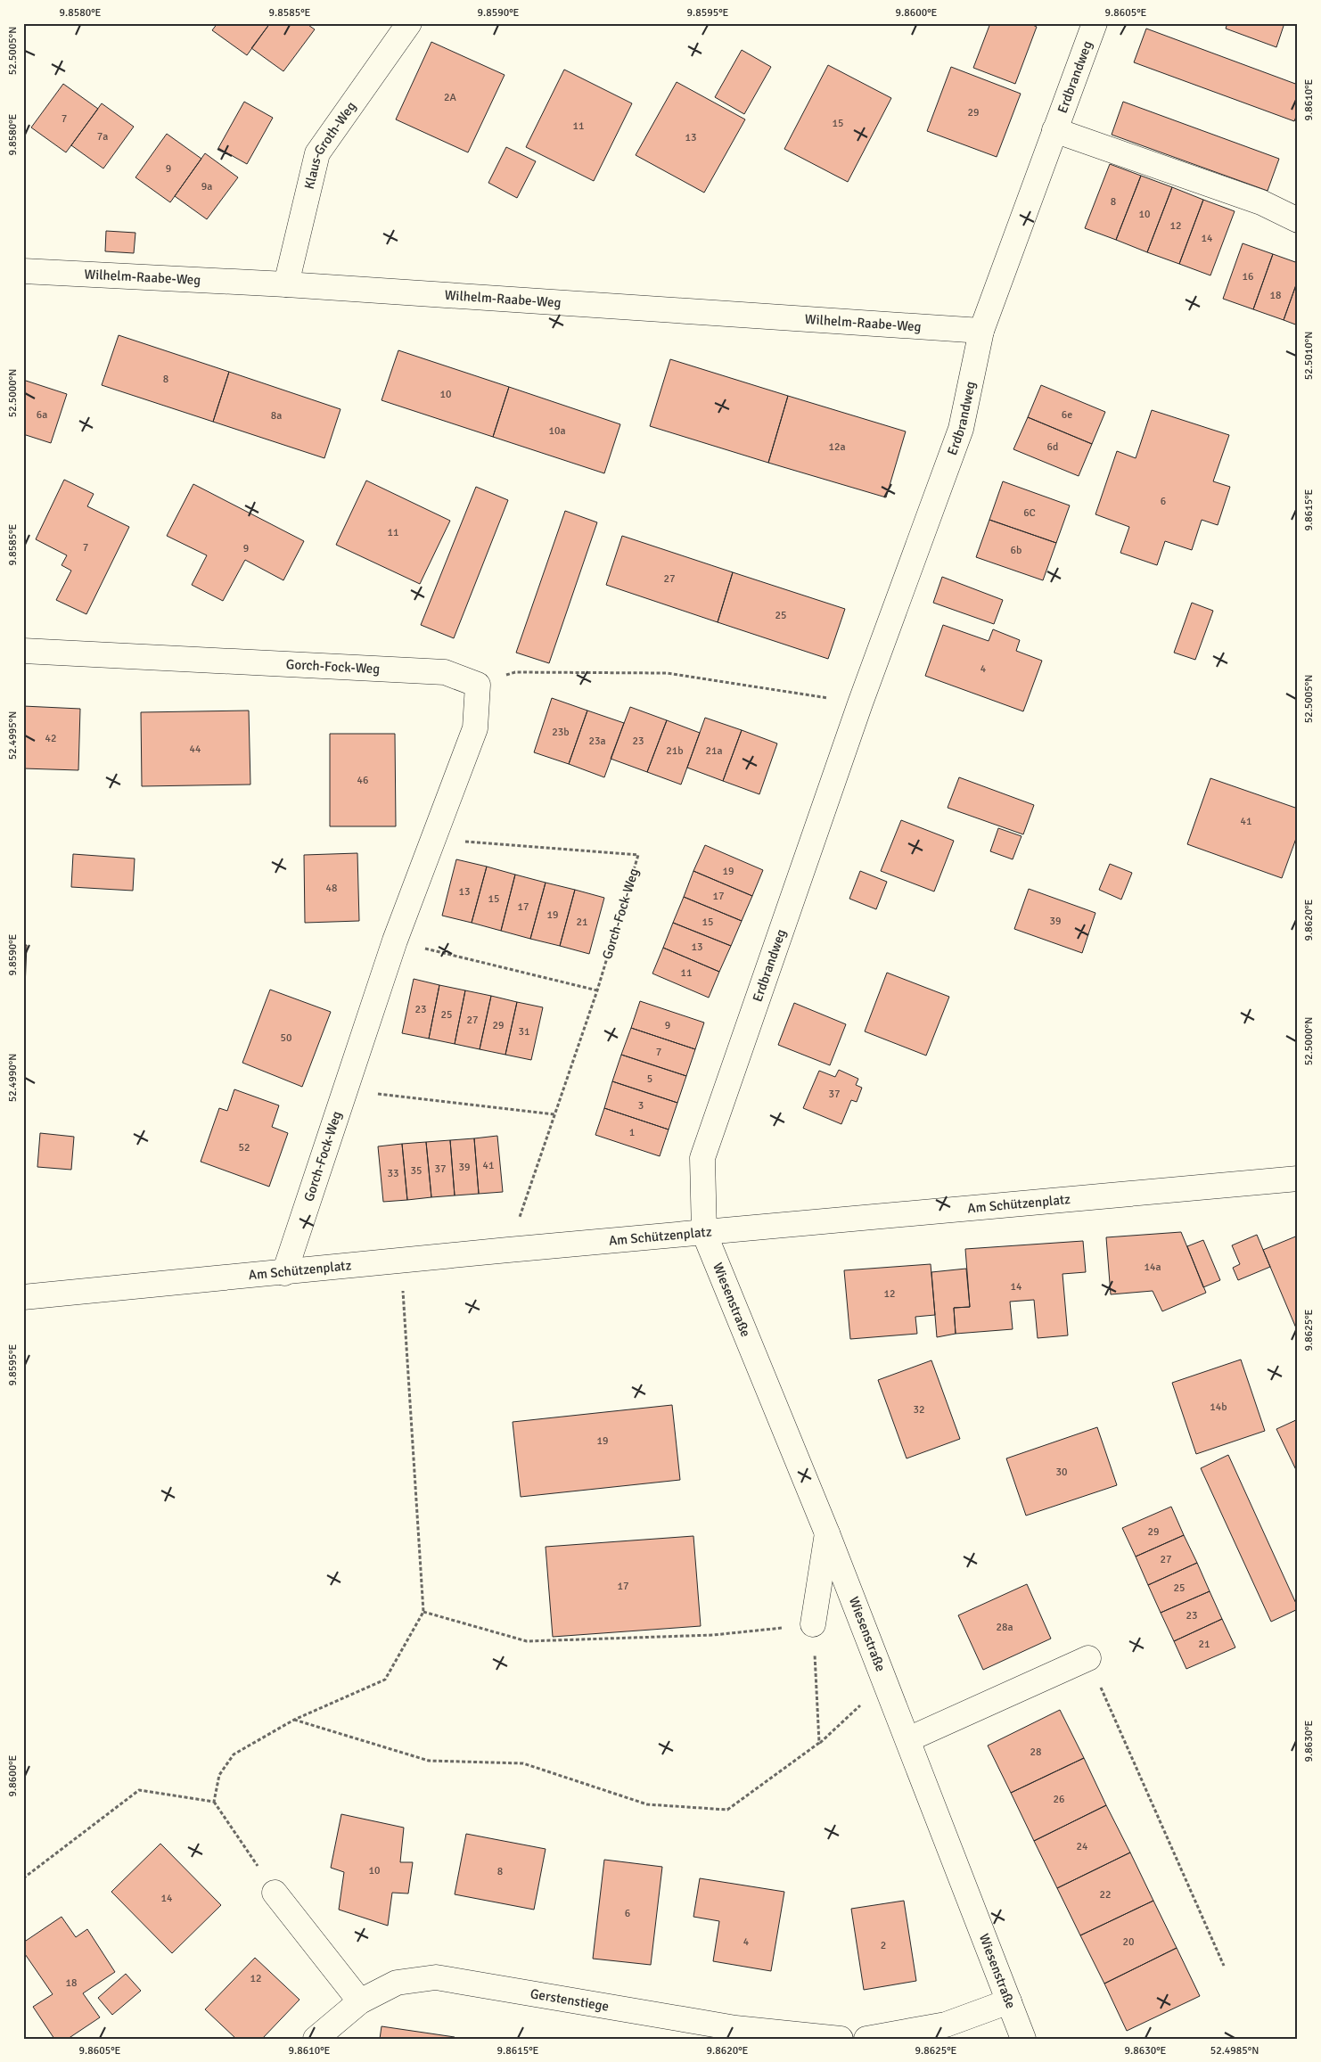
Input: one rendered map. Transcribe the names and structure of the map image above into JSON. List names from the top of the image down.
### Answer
{
  "streets": {
    "street": [
      "Erdbrandweg",
      "Klaus-Groth-Weg",
      "Wilhelm-Raabe-Weg",
      "Gorch-Fock-Weg",
      "Am Schützenplatz",
      "Wiesenstraße",
      "Gerstenstiege"
    ]
  },
  "crossings": [
    ["Erdbrandweg", "Wilhelm-Raabe-Weg"],
    ["Erdbrandweg", "Am Schützenplatz"],
    ["Erdbrandweg", "Wiesenstraße"],
    ["Klaus-Groth-Weg", "Wilhelm-Raabe-Weg"],
    ["Gorch-Fock-Weg", "Am Schützenplatz"],
    ["Am Schützenplatz", "Wiesenstraße"]
  ],
  "house_numbers": [
    "2A",
    "29",
    "7",
    "15",
    "11",
    "7a",
    "13",
    "9",
    "9a",
    "8",
    "10",
    "12",
    "14",
    "16",
    "18",
    "8",
    "10",
    "6a",
    "6e",
    "8a",
    "10a",
    "12a",
    "6d",
    "6",
    "6C",
    "11",
    "7",
    "9",
    "6b",
    "27",
    "25",
    "4",
    "23b",
    "42",
    "23a",
    "23",
    "44",
    "21b",
    "21a",
    "46",
    "41",
    "19",
    "48",
    "13",
    "17",
    "15",
    "17",
    "19",
    "39",
    "21",
    "15",
    "13",
    "11",
    "23",
    "25",
    "27",
    "29",
    "9",
    "31",
    "50",
    "7",
    "5",
    "37",
    "3",
    "1",
    "52",
    "41",
    "39",
    "37",
    "35",
    "33",
    "14a",
    "14",
    "12",
    "14b",
    "32",
    "19",
    "30",
    "29",
    "27",
    "17",
    "25",
    "23",
    "28a",
    "21",
    "28",
    "26",
    "24",
    "10",
    "8",
    "22",
    "14",
    "6",
    "4",
    "20",
    "2",
    "12",
    "18"
  ],
  "coordinates": [
    "9.8580°E",
    "9.8585°E",
    "9.8590°E",
    "9.8595°E",
    "9.8600°E",
    "9.8605°E",
    "52.5005°N",
    "9.8610°E",
    "52.5010°N",
    "52.5000°N",
    "9.8615°E",
    "52.4995°N",
    "9.8620°E",
    "52.4990°N",
    "9.8625°E",
    "9.8630°E",
    "52.4985°N"
  ]
}
